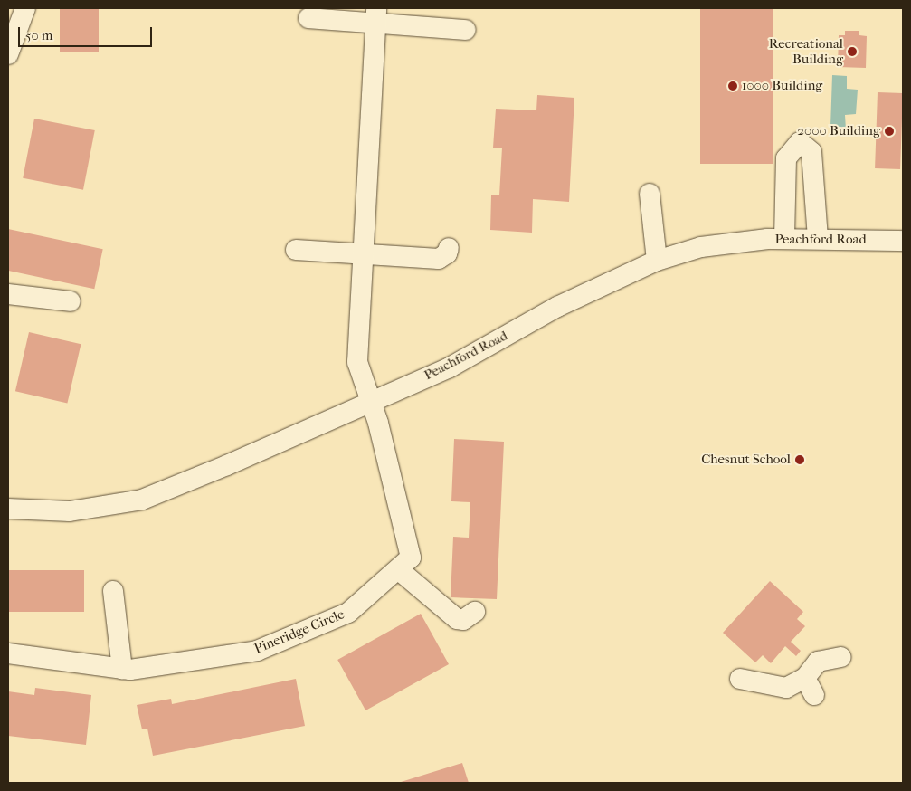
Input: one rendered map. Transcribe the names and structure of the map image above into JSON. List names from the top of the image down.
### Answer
{
  "streets": {
    "street": ["Peachford Road", "Pineridge Circle"]
  },
  "crossings": [
    ["Peachford Road", "Pineridge Circle"]
  ],
  "places": [
    "Recreational Building",
    "1000 Building",
    "2000 Building",
    "Chesnut School"
  ],
  "scale_bar": "50 m"
}
